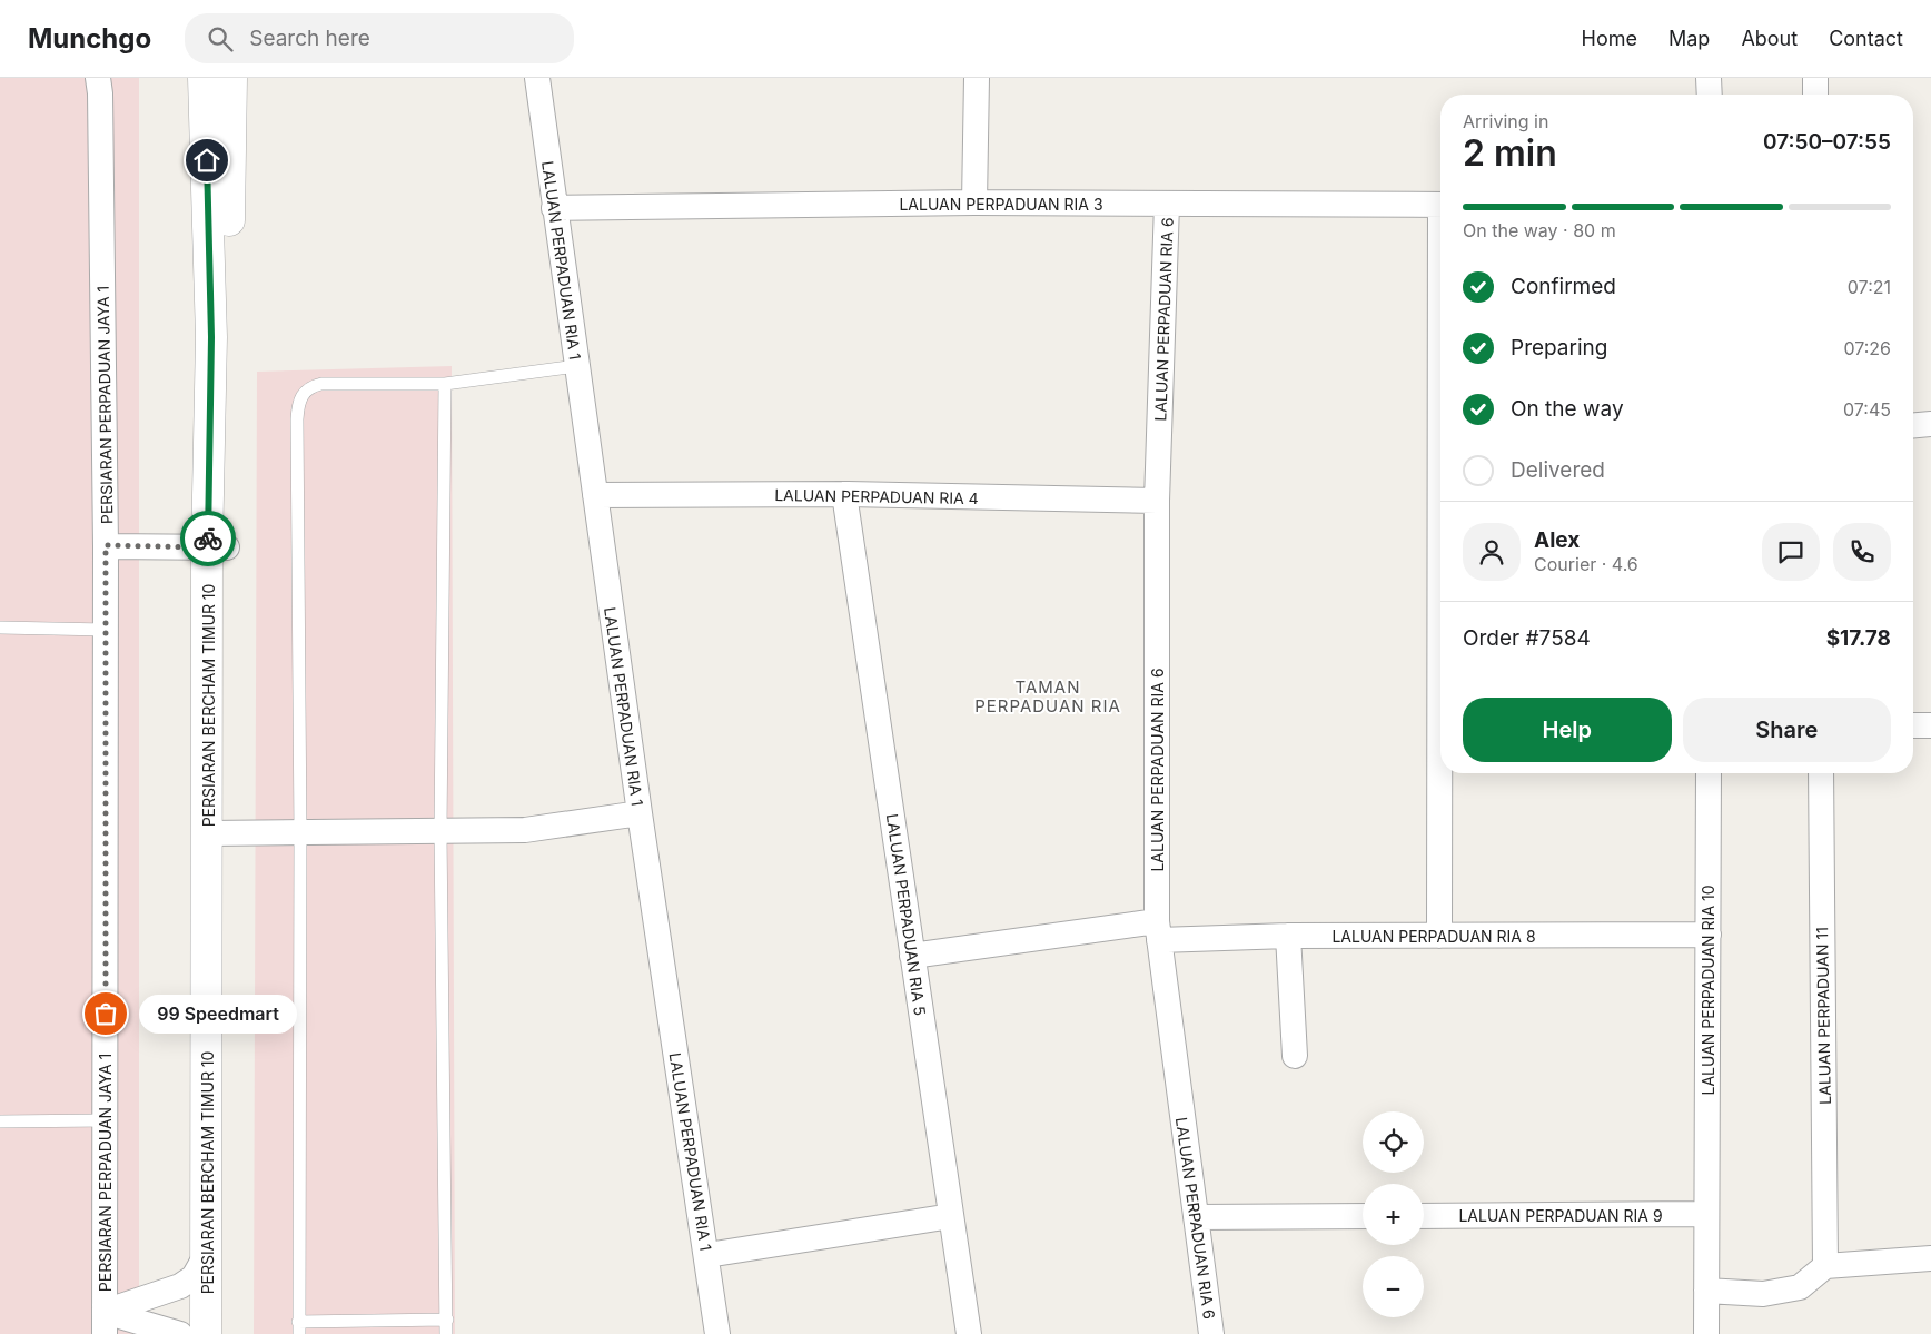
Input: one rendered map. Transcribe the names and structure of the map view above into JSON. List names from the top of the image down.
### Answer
{
  "streets": {
    "street": [
      "LALUAN PERPADUAN RIA 3",
      "LALUAN PERPADUAN RIA 1",
      "LALUAN PERPADUAN RIA 6",
      "PERSIARAN PERPADUAN JAYA 1",
      "LALUAN PERPADUAN RIA 4",
      "PERSIARAN BERCHAM TIMUR 10",
      "LALUAN PERPADUAN RIA 5",
      "LALUAN PERPADUAN RIA 8",
      "LALUAN PERPADUAN RIA 10",
      "LALUAN PERPADUAN 11",
      "LALUAN PERPADUAN RIA 9"
    ]
  },
  "crossings": [
    ["LALUAN PERPADUAN RIA 3", "LALUAN PERPADUAN RIA 1"],
    ["LALUAN PERPADUAN RIA 3", "LALUAN PERPADUAN RIA 6"],
    ["LALUAN PERPADUAN RIA 1", "LALUAN PERPADUAN RIA 4"],
    ["LALUAN PERPADUAN RIA 6", "LALUAN PERPADUAN RIA 4"],
    ["LALUAN PERPADUAN RIA 6", "LALUAN PERPADUAN RIA 8"],
    ["LALUAN PERPADUAN RIA 4", "LALUAN PERPADUAN RIA 5"],
    ["LALUAN PERPADUAN RIA 5", "LALUAN PERPADUAN RIA 8"],
    ["LALUAN PERPADUAN RIA 8", "LALUAN PERPADUAN RIA 10"],
    ["LALUAN PERPADUAN RIA 10", "LALUAN PERPADUAN RIA 9"]
  ],
  "districts": ["TAMAN PERPADUAN RIA"],
  "places": ["99 Speedmart"],
  "page": {
    "header": "Munchgo",
    "search": "Search here",
    "nav": [
      "Home",
      "Map",
      "About",
      "Contact"
    ],
    "heading": ["2 min", "Arriving in", "07:50–07:55"],
    "panel": [
      "Alex",
      "Courier · 4.6",
      "Order #7584",
      "$17.78"
    ],
    "bar": "On the way · 80 m",
    "list": [
      ["Confirmed", "07:21"],
      ["Preparing", "07:26"],
      ["On the way", "07:45"],
      "Delivered"
    ],
    "buttons": ["Help", "Share"],
    "bubble": "99 Speedmart",
    "map_buttons": ["+", "−"]
  }
}
